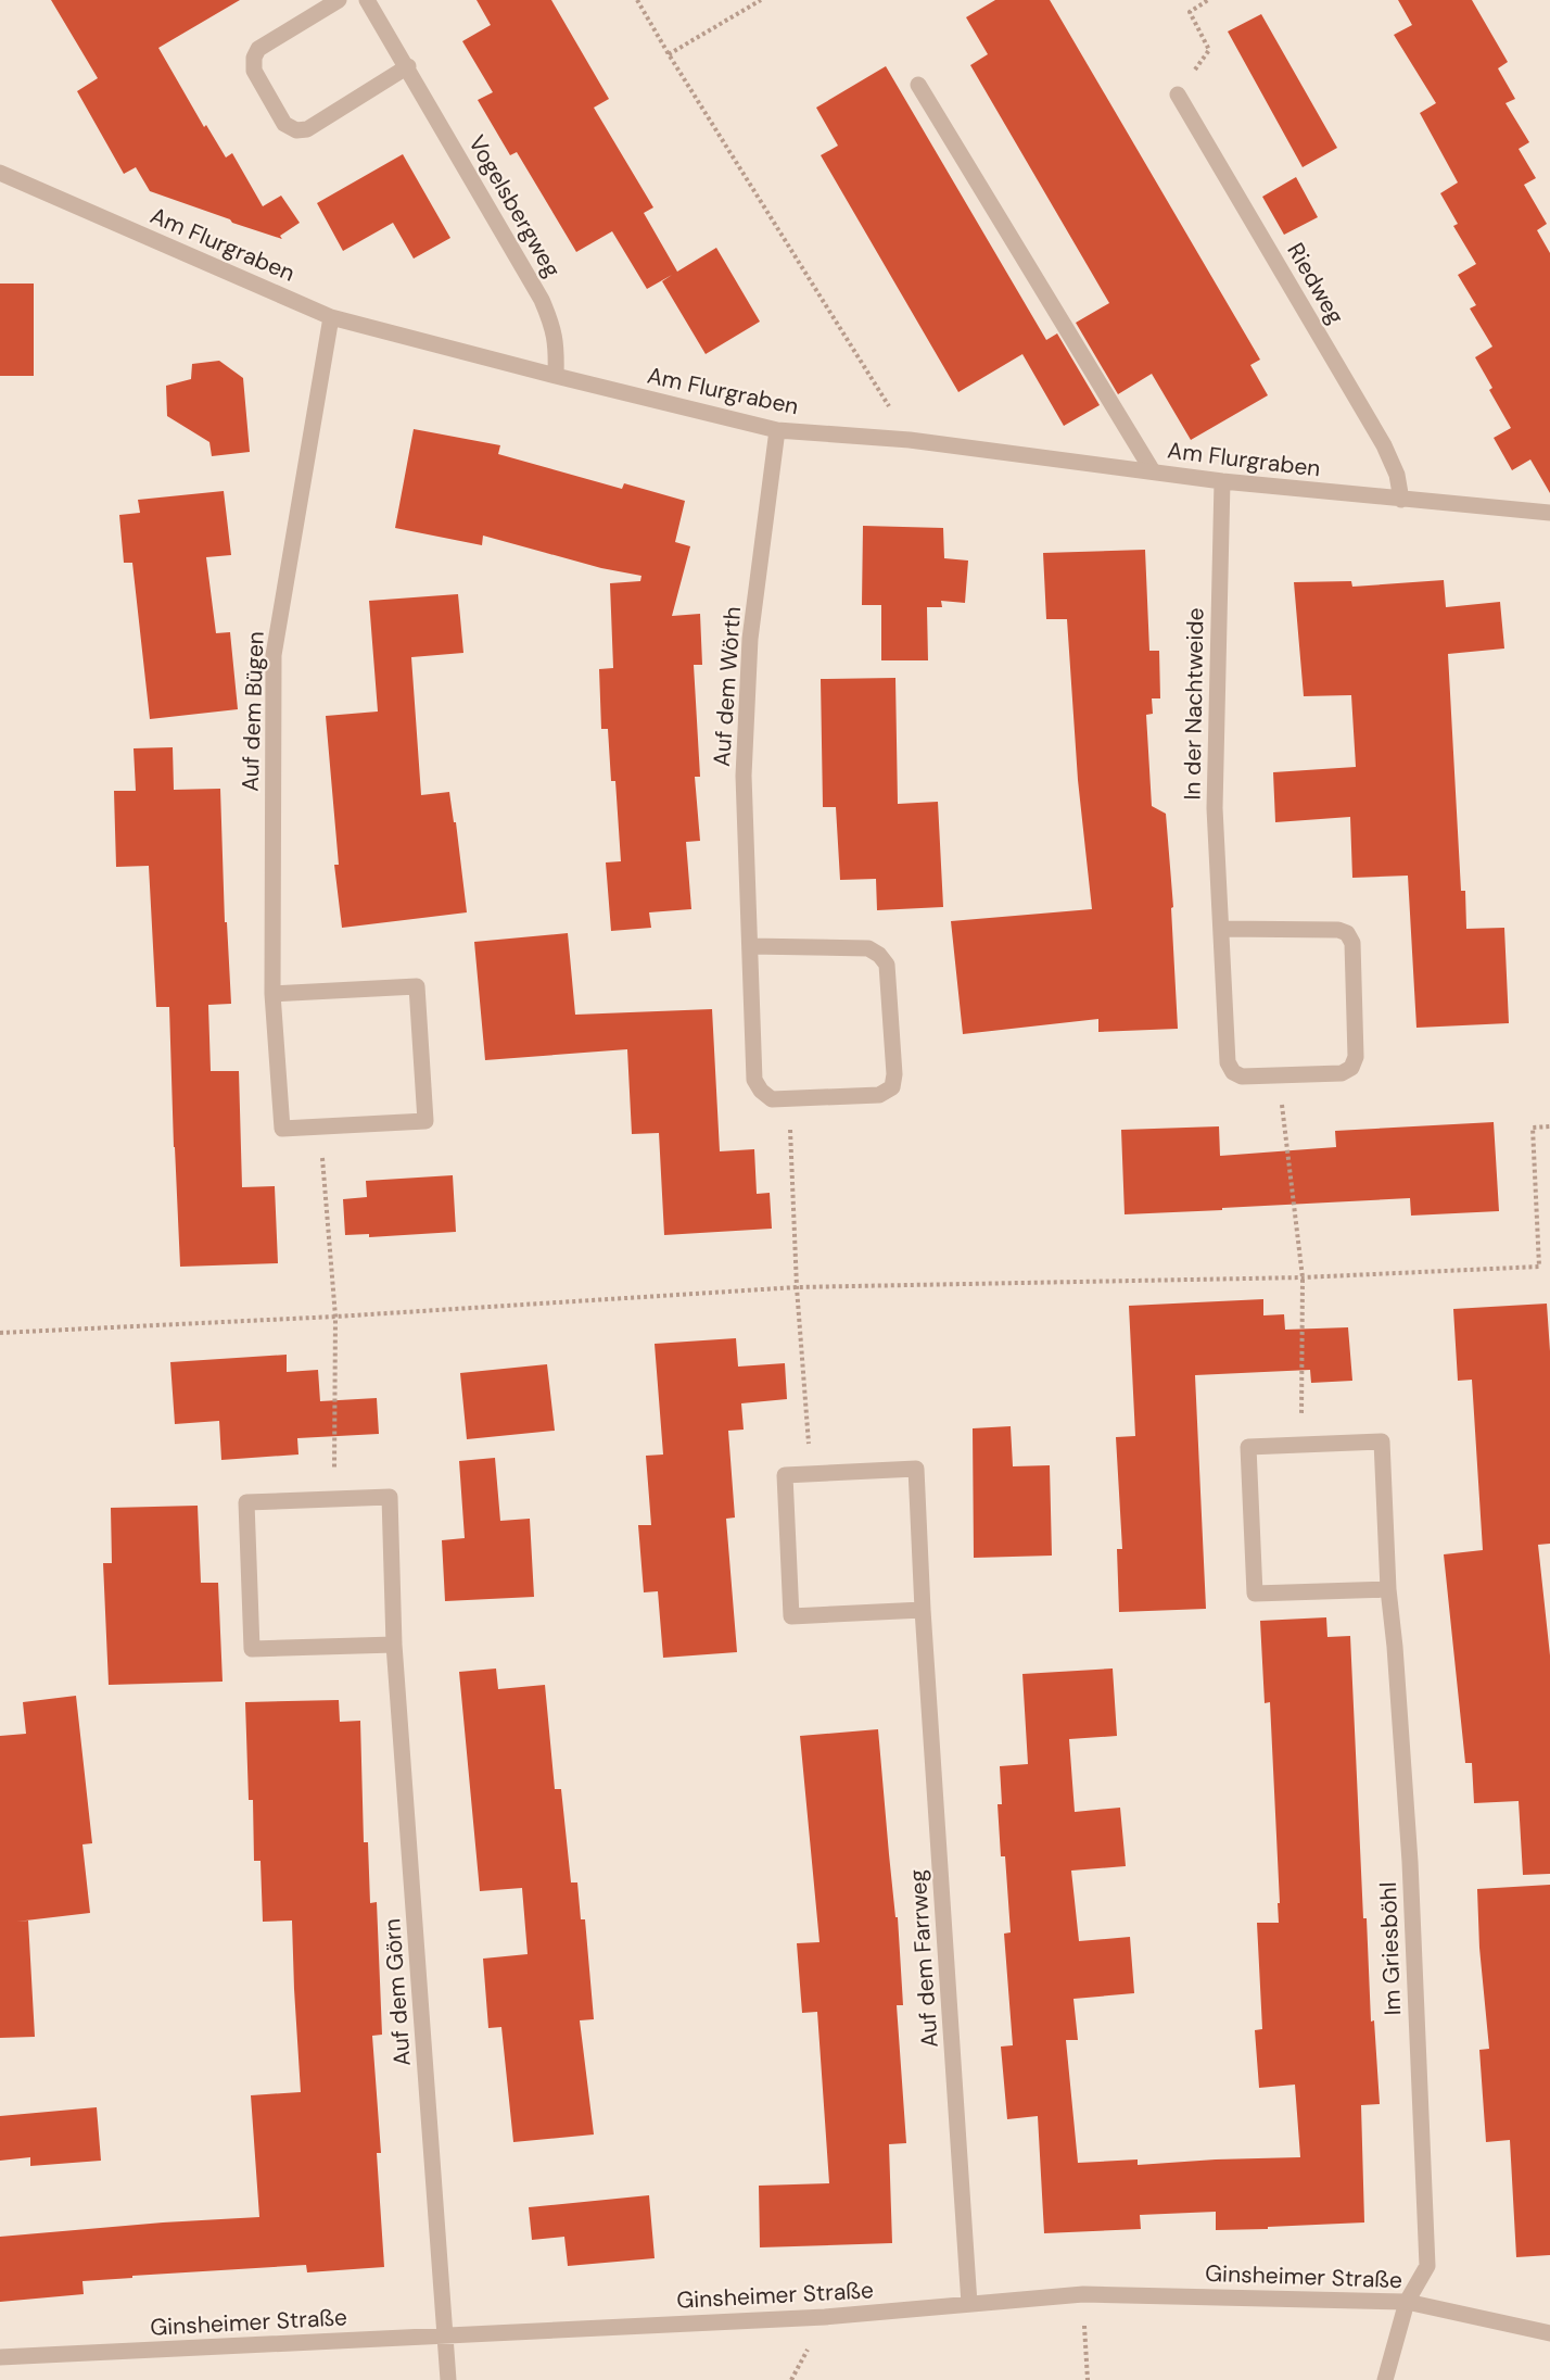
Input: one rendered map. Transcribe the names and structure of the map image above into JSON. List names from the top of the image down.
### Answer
{
  "streets": {
    "street": [
      "Vogelsbergweg",
      "Am Flurgraben",
      "Riedweg",
      "Auf dem Wörth",
      "In der Nachtweide",
      "Auf dem Bügen",
      "Im Griesböhl",
      "Auf dem Farrweg",
      "Auf dem Görn",
      "Ginsheimer Straße"
    ]
  },
  "crossings": [
    ["Vogelsbergweg", "Am Flurgraben"],
    ["Am Flurgraben", "Riedweg"],
    ["Am Flurgraben", "Auf dem Wörth"],
    ["Am Flurgraben", "In der Nachtweide"],
    ["Am Flurgraben", "Auf dem Bügen"],
    ["Im Griesböhl", "Ginsheimer Straße"],
    ["Auf dem Farrweg", "Ginsheimer Straße"],
    ["Auf dem Görn", "Ginsheimer Straße"]
  ]
}
